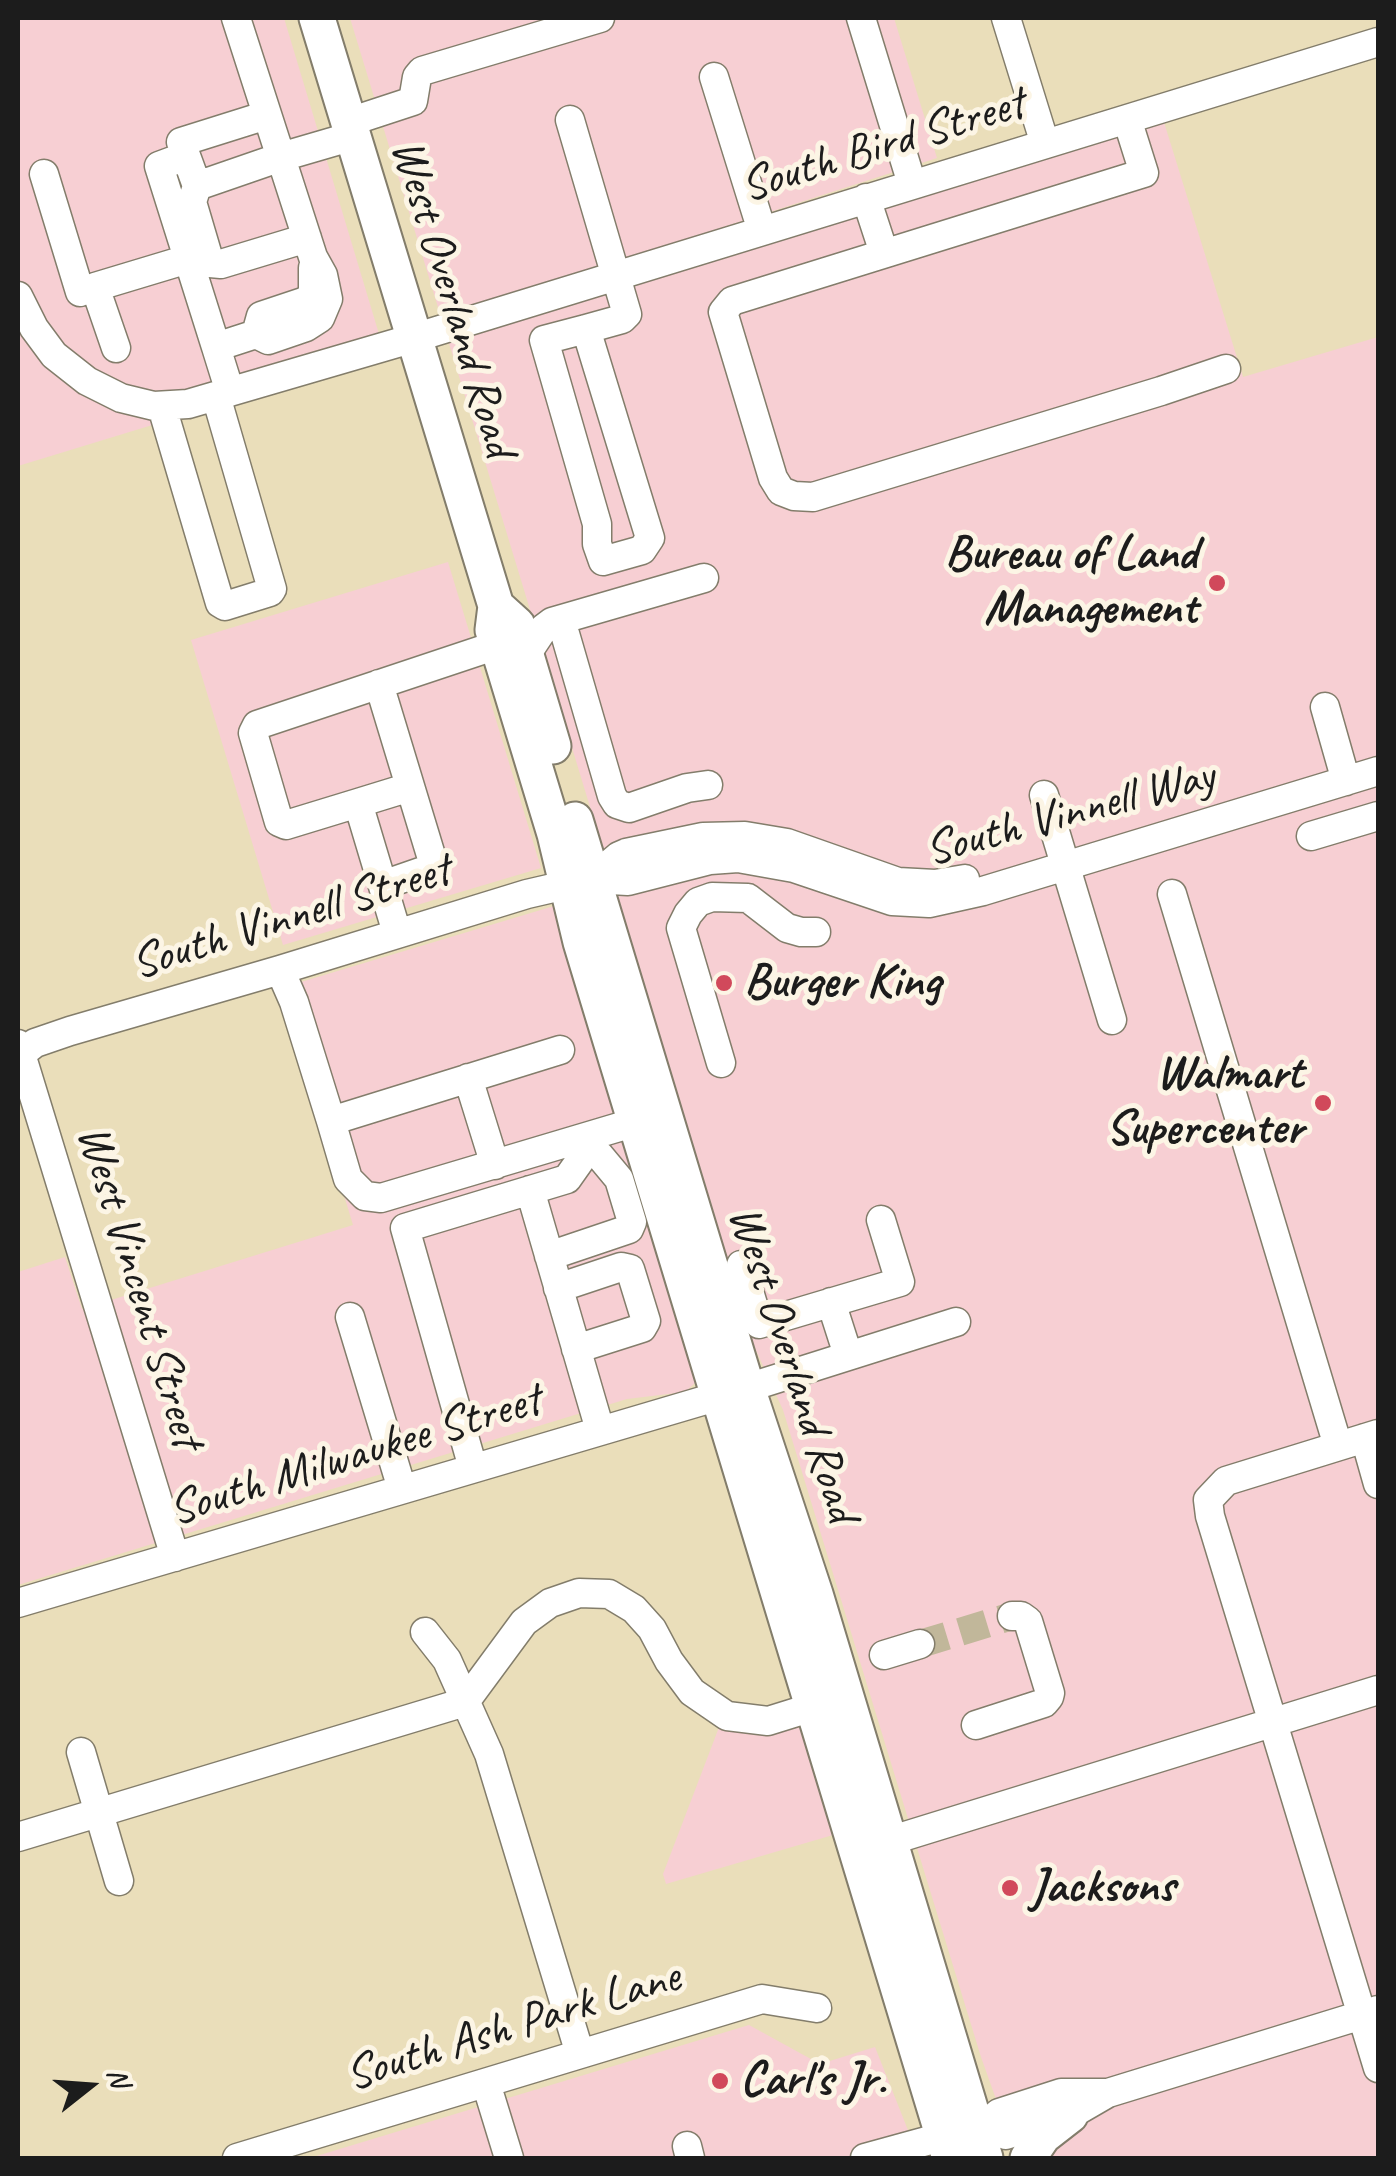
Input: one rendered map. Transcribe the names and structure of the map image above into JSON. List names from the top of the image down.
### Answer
{
  "streets": {
    "main road": ["West Overland Road"],
    "street": [
      "South Bird Street",
      "South Vinnell Way",
      "South Vinnell Street",
      "West Vincent Street",
      "South Milwaukee Street",
      "South Ash Park Lane"
    ]
  },
  "crossings": [
    ["South Bird Street", "West Overland Road"],
    ["West Overland Road", "South Vinnell Way"],
    ["West Overland Road", "South Vinnell Street"],
    ["West Overland Road", "South Milwaukee Street"],
    ["South Vinnell Way", "South Vinnell Street"],
    ["South Vinnell Street", "West Vincent Street"],
    ["West Vincent Street", "South Milwaukee Street"]
  ],
  "places": [
    "Bureau of Land Management",
    "Burger King",
    "Walmart Supercenter",
    "Jacksons",
    "Carl's Jr."
  ],
  "north": "right"
}
